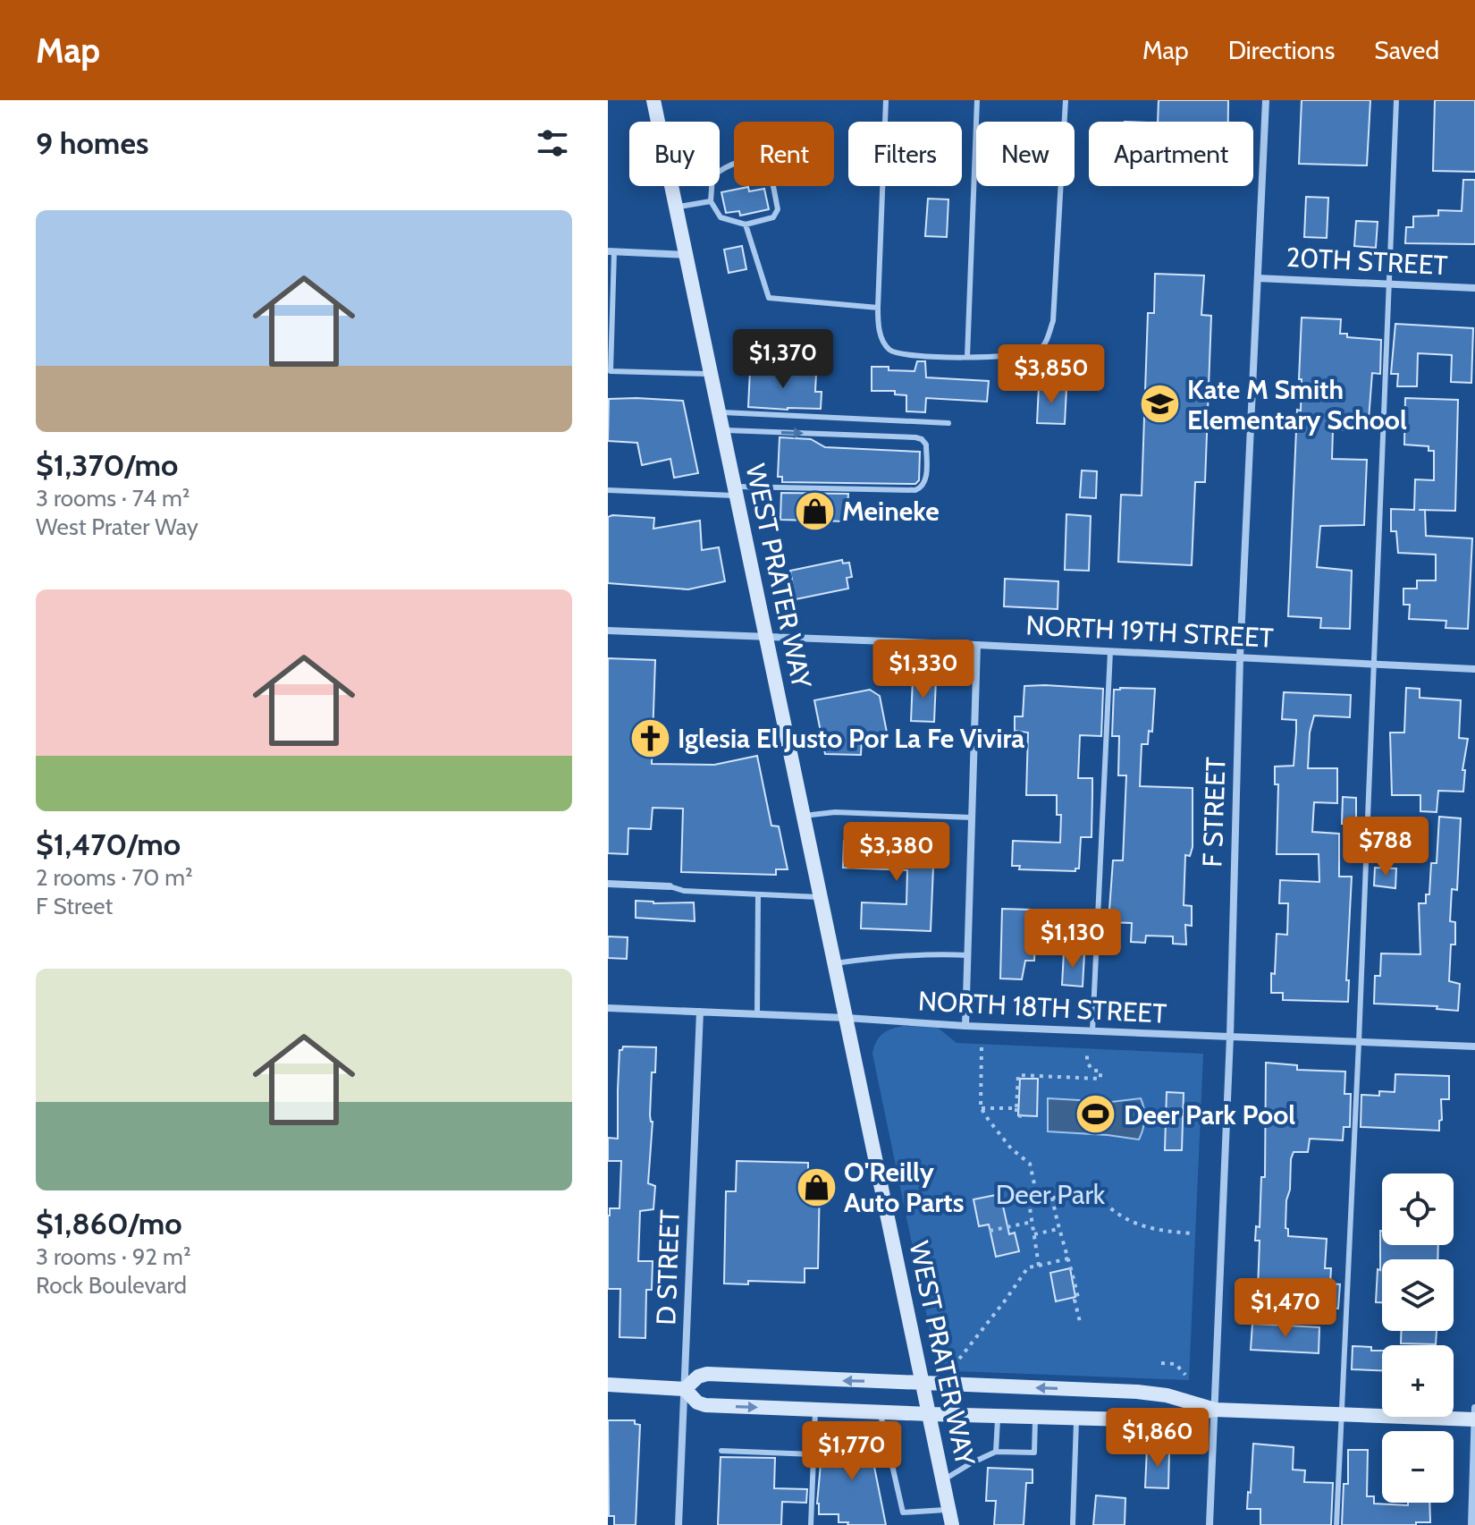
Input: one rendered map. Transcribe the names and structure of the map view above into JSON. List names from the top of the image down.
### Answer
{
  "streets": {
    "main road": ["WEST PRATER WAY"],
    "street": [
      "20TH STREET",
      "NORTH 19TH STREET",
      "F STREET",
      "NORTH 18TH STREET",
      "D STREET"
    ]
  },
  "crossings": [
    ["20TH STREET", "F STREET"],
    ["WEST PRATER WAY", "NORTH 19TH STREET"],
    ["WEST PRATER WAY", "NORTH 18TH STREET"],
    ["NORTH 19TH STREET", "F STREET"],
    ["F STREET", "NORTH 18TH STREET"],
    ["NORTH 18TH STREET", "D STREET"]
  ],
  "parks": ["Deer Park"],
  "places": {
    "school or university": ["Kate M Smith Elementary School"],
    "shop": ["Meineke", "O'Reilly Auto Parts"],
    "church": ["Iglesia El Justo Por La Fe Vivira"],
    "sports": ["Deer Park Pool"]
  },
  "page": {
    "header": "Map",
    "nav": ["Map", "Directions", "Saved"],
    "heading": "9 homes",
    "chip": [
      "Buy",
      "Rent",
      "Filters",
      "New",
      "Apartment"
    ],
    "list": [
      {
        "name": "$1,370/mo",
        "note": "3 rooms · 74 m² · West Prater Way"
      },
      {
        "name": "$1,470/mo",
        "note": "2 rooms · 70 m² · F Street"
      },
      {
        "name": "$1,860/mo",
        "note": "3 rooms · 92 m² · Rock Boulevard"
      }
    ],
    "price": [
      "$1,370",
      "$3,850",
      "$1,330",
      "$788",
      "$3,380",
      "$1,130",
      "$1,470",
      "$1,860",
      "$1,770"
    ],
    "map_buttons": ["+", "−"]
  }
}
